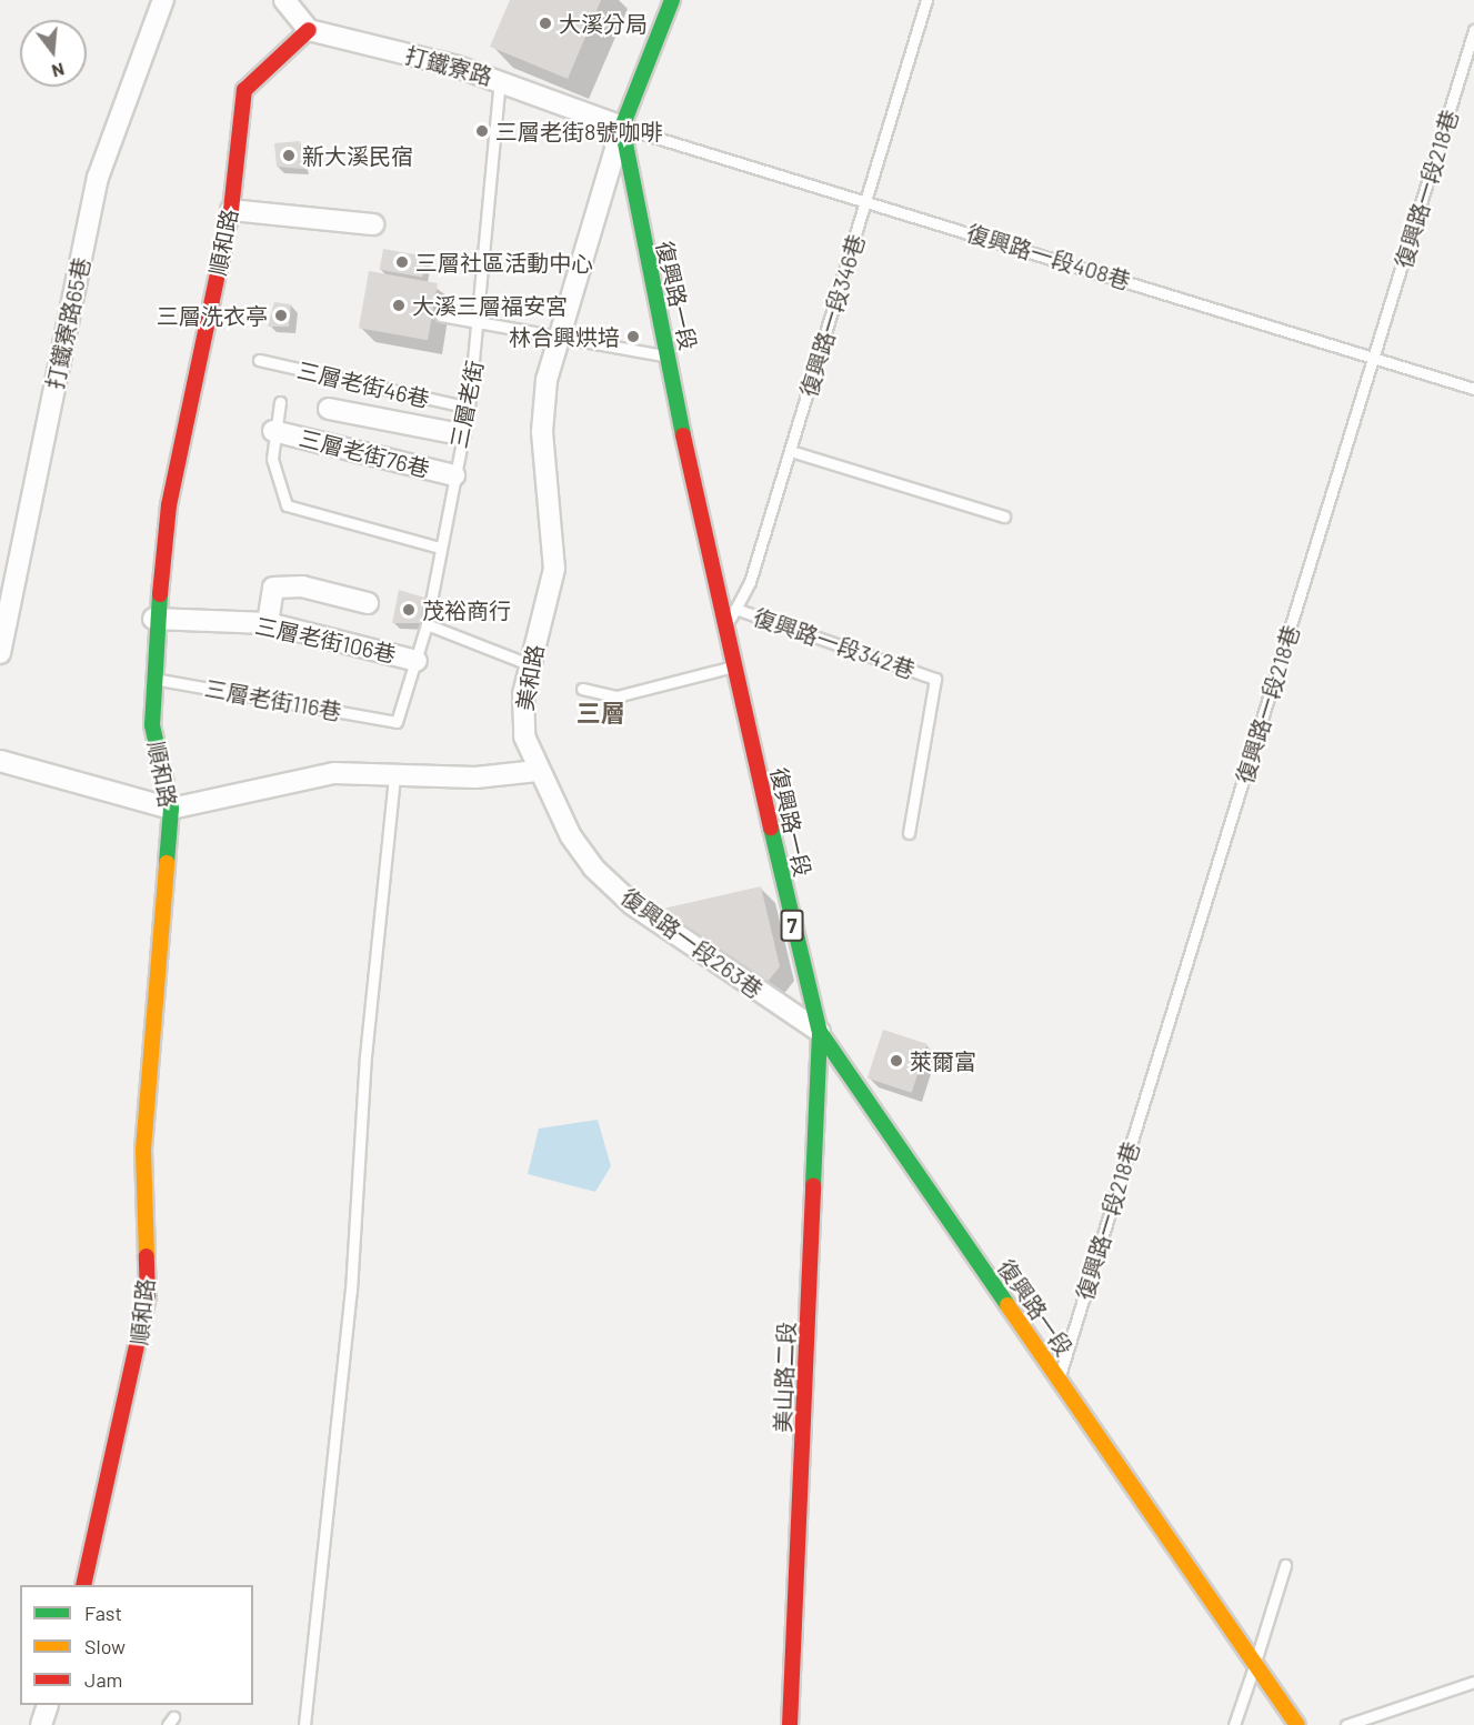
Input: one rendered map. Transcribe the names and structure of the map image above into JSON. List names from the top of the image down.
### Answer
{
  "streets": {
    "street": [
      "打鐵寮路",
      "順和路",
      "復興路一段",
      "打鐵寮路65巷",
      "三層老街76巷",
      "三層老街106巷",
      "美和路",
      "7",
      "復興路一段263巷",
      "美山路二段"
    ],
    "lane": [
      "復興路一段218巷",
      "復興路一段408巷",
      "復興路一段346巷",
      "三層老街46巷",
      "三層老街",
      "復興路一段342巷",
      "三層老街116巷"
    ]
  },
  "crossings": [
    ["打鐵寮路", "順和路"],
    ["打鐵寮路", "復興路一段408巷"],
    ["打鐵寮路", "復興路一段"],
    ["打鐵寮路", "三層老街"],
    ["打鐵寮路", "美和路"],
    ["復興路一段218巷", "復興路一段408巷"],
    ["復興路一段218巷", "復興路一段"],
    ["順和路", "三層老街106巷"],
    ["順和路", "三層老街116巷"],
    ["復興路一段408巷", "復興路一段"],
    ["復興路一段408巷", "復興路一段346巷"],
    ["復興路一段408巷", "美和路"],
    ["復興路一段", "復興路一段346巷"],
    ["復興路一段", "美和路"],
    ["復興路一段", "復興路一段263巷"],
    ["復興路一段", "美山路二段"],
    ["復興路一段346巷", "復興路一段342巷"],
    ["三層老街46巷", "三層老街"],
    ["三層老街", "三層老街76巷"],
    ["三層老街", "三層老街106巷"],
    ["三層老街", "三層老街116巷"],
    ["美和路", "復興路一段263巷"],
    ["復興路一段263巷", "美山路二段"]
  ],
  "districts": ["三層"],
  "places": [
    "大溪分局",
    "三層老街8號咖啡",
    "新大溪民宿",
    "三層社區活動中心",
    "大溪三層福安宮",
    "三層洗衣亭",
    "林合興烘培",
    "茂裕商行",
    "萊爾富"
  ],
  "legend": ["Fast", "Slow", "Jam"],
  "north": "bottom"
}
